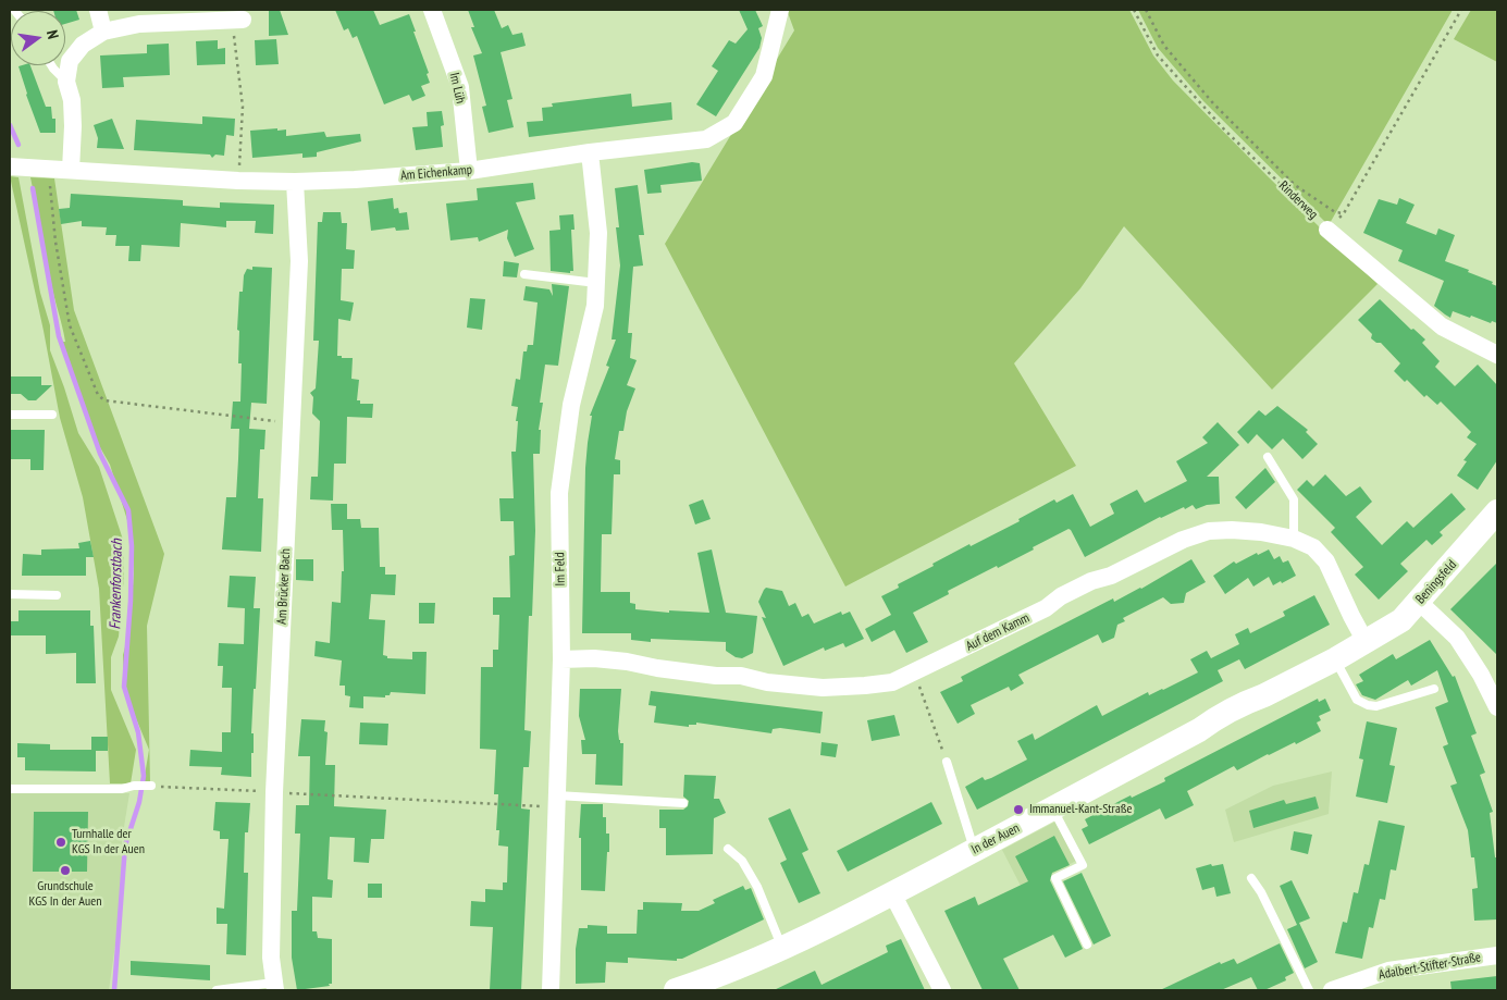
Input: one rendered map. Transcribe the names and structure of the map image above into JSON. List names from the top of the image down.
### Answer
{
  "streets": {
    "street": [
      "Im Lüh",
      "Am Eichenkamp",
      "Rinderweg",
      "Im Feld",
      "Beningsfeld",
      "Am Brücker Bach",
      "Auf dem Kamm",
      "In der Auen",
      "Adalbert-Stifter-Straße"
    ]
  },
  "crossings": [
    ["Im Lüh", "Am Eichenkamp"],
    ["Am Eichenkamp", "Im Feld"],
    ["Am Eichenkamp", "Am Brücker Bach"],
    ["Im Feld", "Auf dem Kamm"],
    ["Beningsfeld", "Auf dem Kamm"],
    ["Beningsfeld", "In der Auen"],
    ["Auf dem Kamm", "In der Auen"]
  ],
  "water": ["Frankenforstbach"],
  "places": ["Immanuel-Kant-Straße", "Turnhalle der KGS In der Auen", "Grundschule KGS In der Auen"],
  "north": "right"
}
